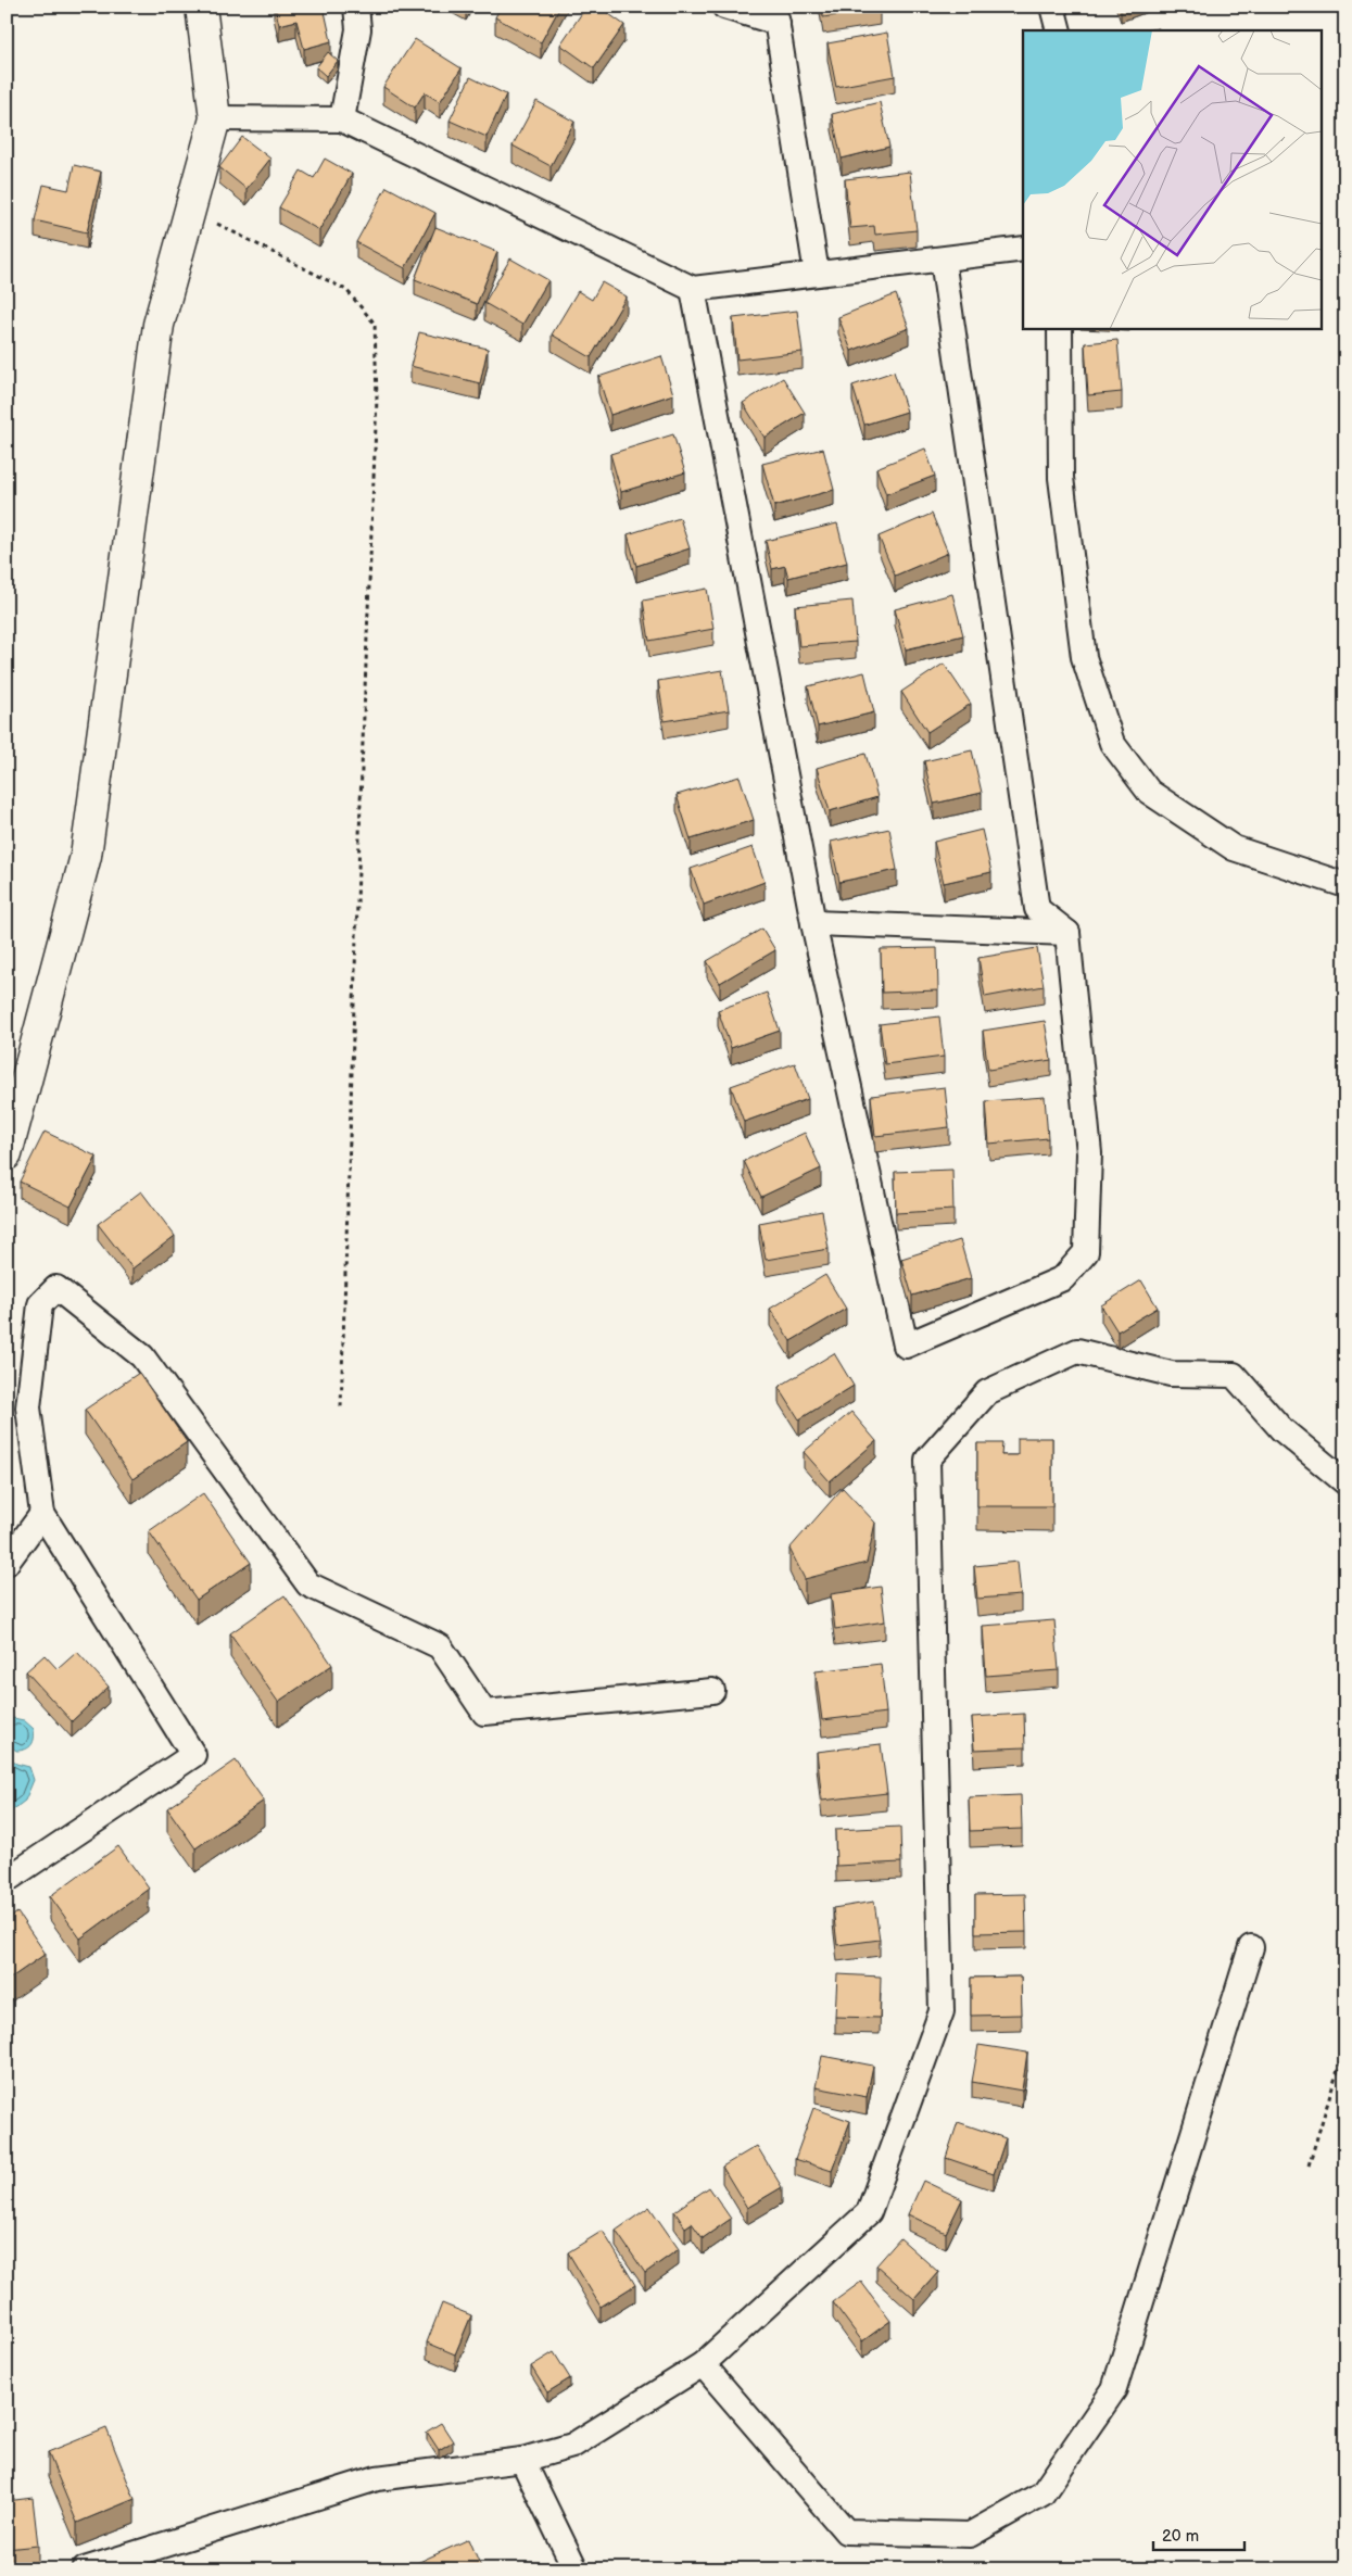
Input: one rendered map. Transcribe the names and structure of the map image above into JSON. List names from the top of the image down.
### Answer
{
  "scale_bar": "20 m"
}
